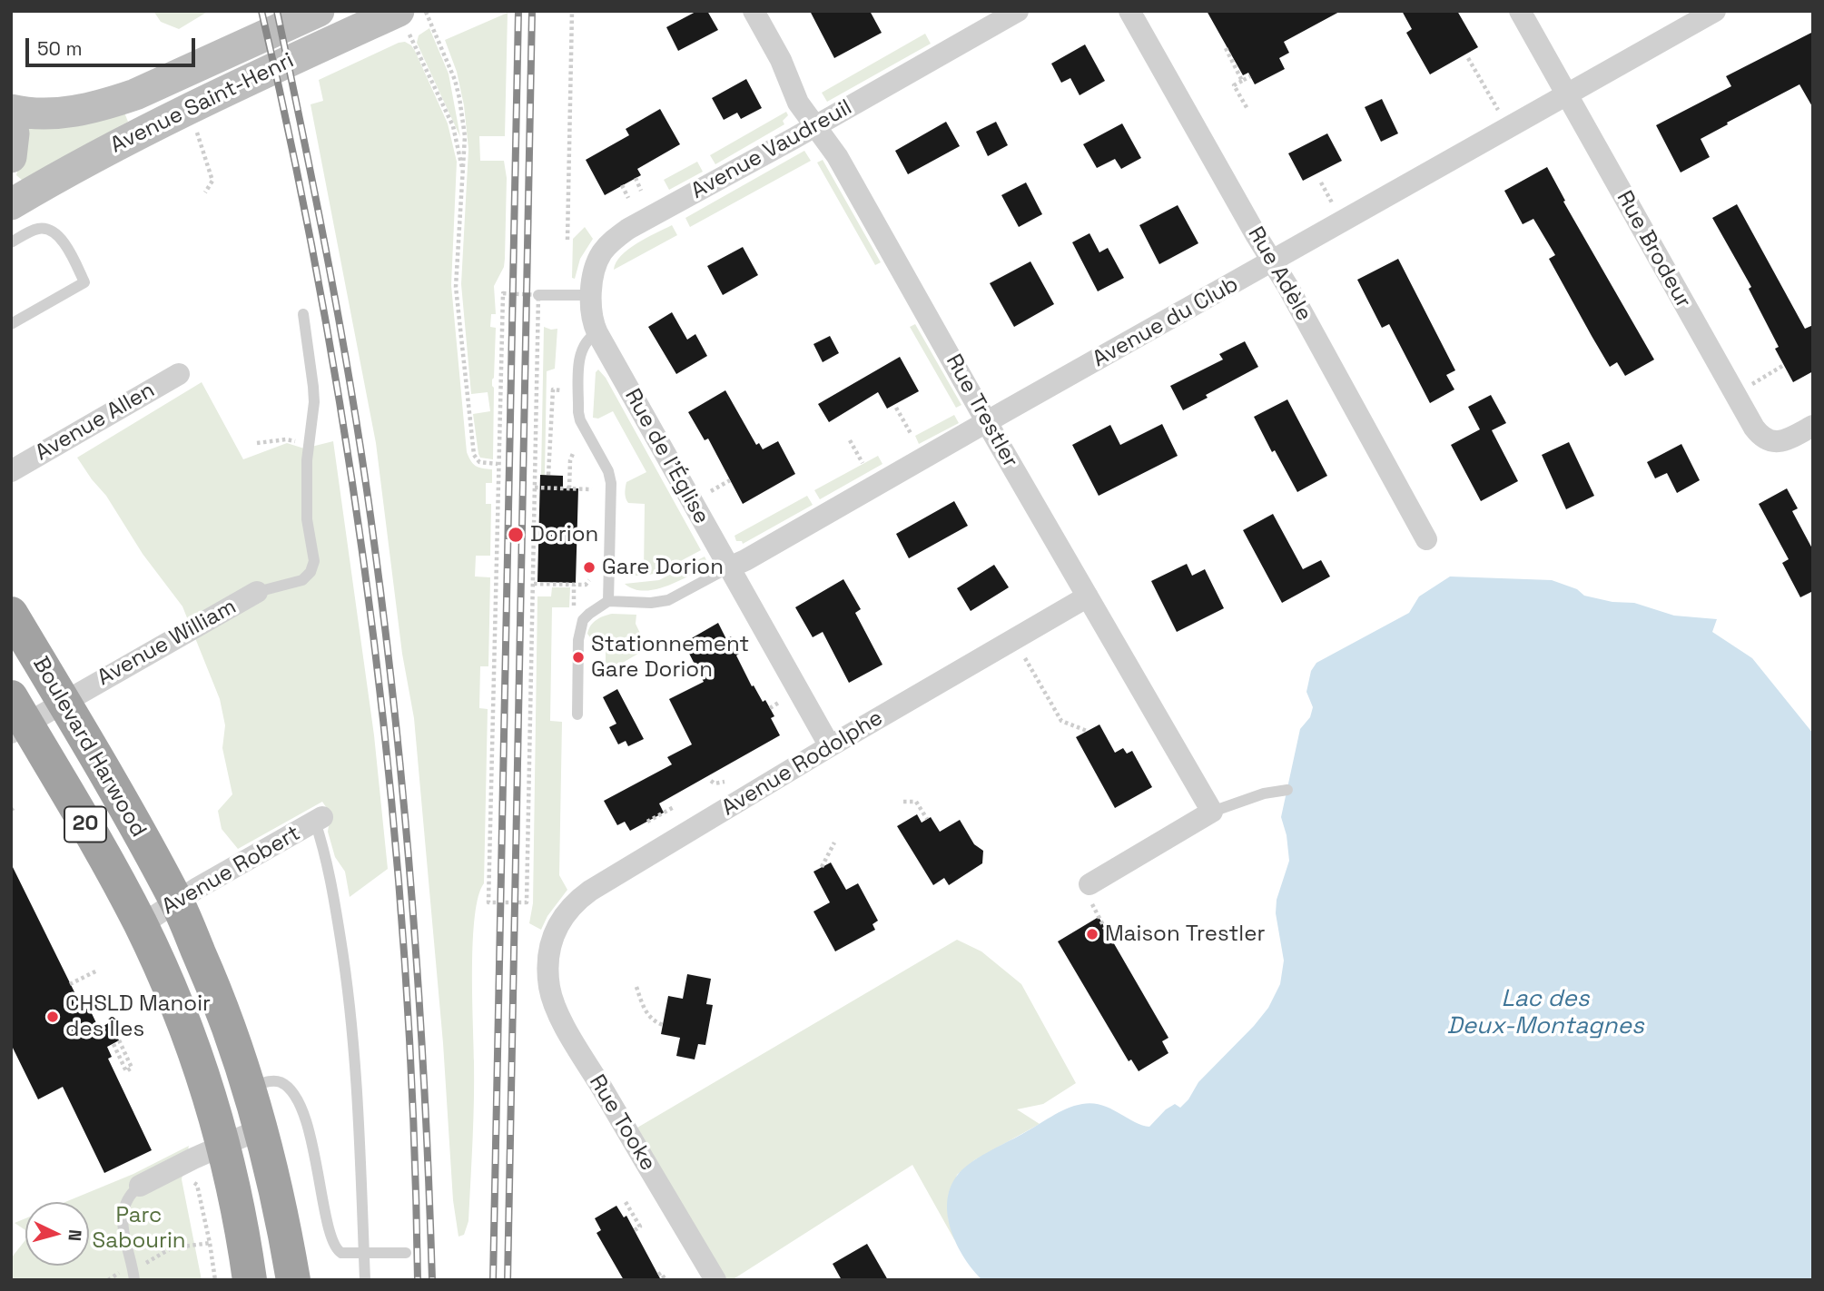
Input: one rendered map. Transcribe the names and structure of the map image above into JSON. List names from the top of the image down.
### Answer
{
  "streets": {
    "highway": ["Boulevard Harwood", "20"],
    "main road": ["Avenue Saint-Henri"],
    "street": [
      "Avenue Vaudreuil",
      "Rue Brodeur",
      "Rue Adèle",
      "Avenue du Club",
      "Rue Trestler",
      "Avenue Allen",
      "Rue de l'Église",
      "Avenue William",
      "Avenue Rodolphe",
      "Avenue Robert",
      "Rue Tooke"
    ]
  },
  "crossings": [
    ["Avenue Vaudreuil", "Rue Trestler"],
    ["Avenue Vaudreuil", "Rue de l'Église"],
    ["Rue Brodeur", "Avenue du Club"],
    ["Rue Adèle", "Avenue du Club"],
    ["Avenue du Club", "Rue Trestler"],
    ["Avenue du Club", "Rue de l'Église"],
    ["Rue Trestler", "Avenue Rodolphe"],
    ["Rue de l'Église", "Avenue Rodolphe"],
    ["Avenue William", "Boulevard Harwood"],
    ["Boulevard Harwood", "Avenue Robert"],
    ["Avenue Rodolphe", "Rue Tooke"]
  ],
  "water": ["Lac des Deux-Montagnes"],
  "parks": ["Parc Sabourin"],
  "places": [
    "Dorion",
    "Gare Dorion",
    "Stationnement Gare Dorion",
    "Maison Trestler",
    "CHSLD Manoir des Îles"
  ],
  "scale_bar": "50 m",
  "north": "right"
}
